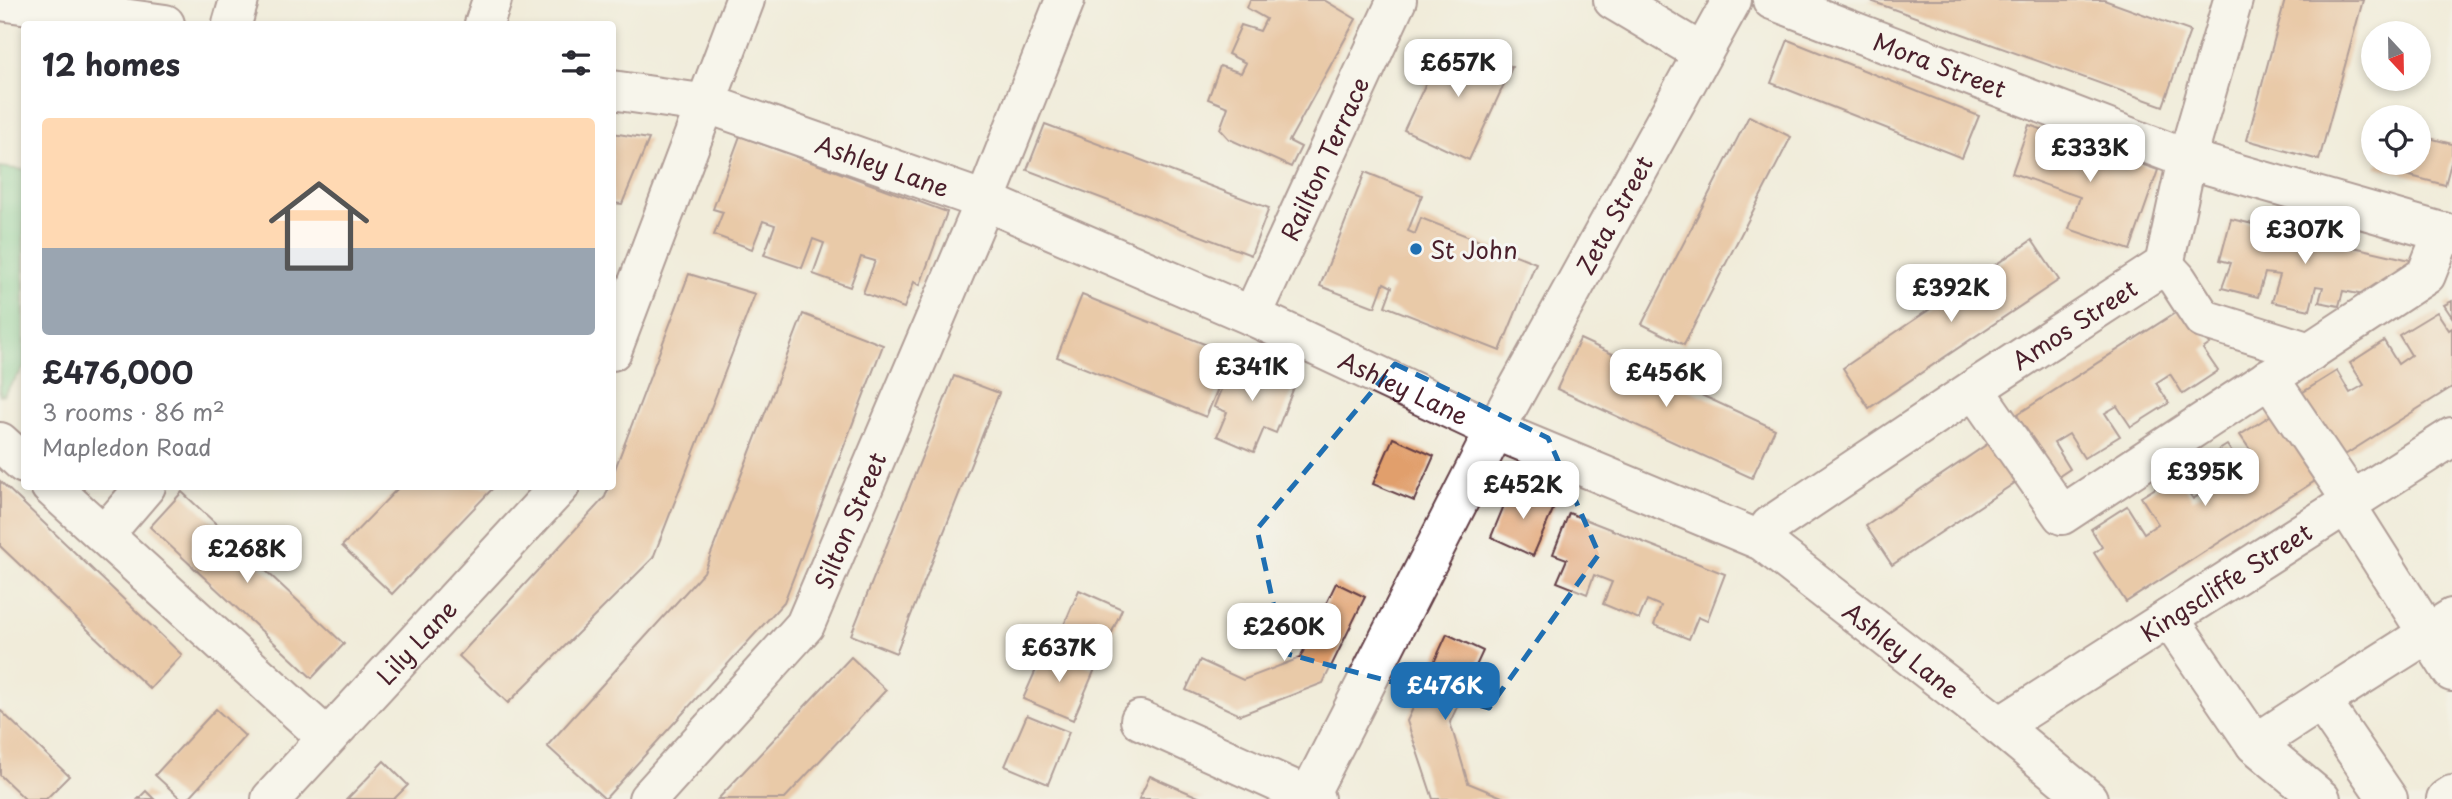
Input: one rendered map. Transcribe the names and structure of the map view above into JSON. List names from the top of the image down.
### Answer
{
  "streets": {
    "street": [
      "Mora Street",
      "Railton Terrace",
      "Ashley Lane",
      "Zeta Street",
      "Amos Street",
      "Silton Street",
      "Kingscliffe Street",
      "Lily Lane"
    ]
  },
  "crossings": [
    ["Mora Street", "Amos Street"],
    ["Railton Terrace", "Ashley Lane"],
    ["Ashley Lane", "Zeta Street"],
    ["Ashley Lane", "Amos Street"],
    ["Ashley Lane", "Silton Street"],
    ["Ashley Lane", "Kingscliffe Street"]
  ],
  "places": ["St John"],
  "north": "bottom",
  "page": {
    "heading": "12 homes",
    "price": [
      "£657K",
      "£333K",
      "£307K",
      "£392K",
      "£341K",
      "£456K",
      "£395K",
      "£452K",
      "£268K",
      "£260K",
      "£637K",
      "£476K"
    ],
    "list": [
      {
        "name": "£476,000",
        "note": "3 rooms · 86 m² · Mapledon Road"
      }
    ]
  }
}
